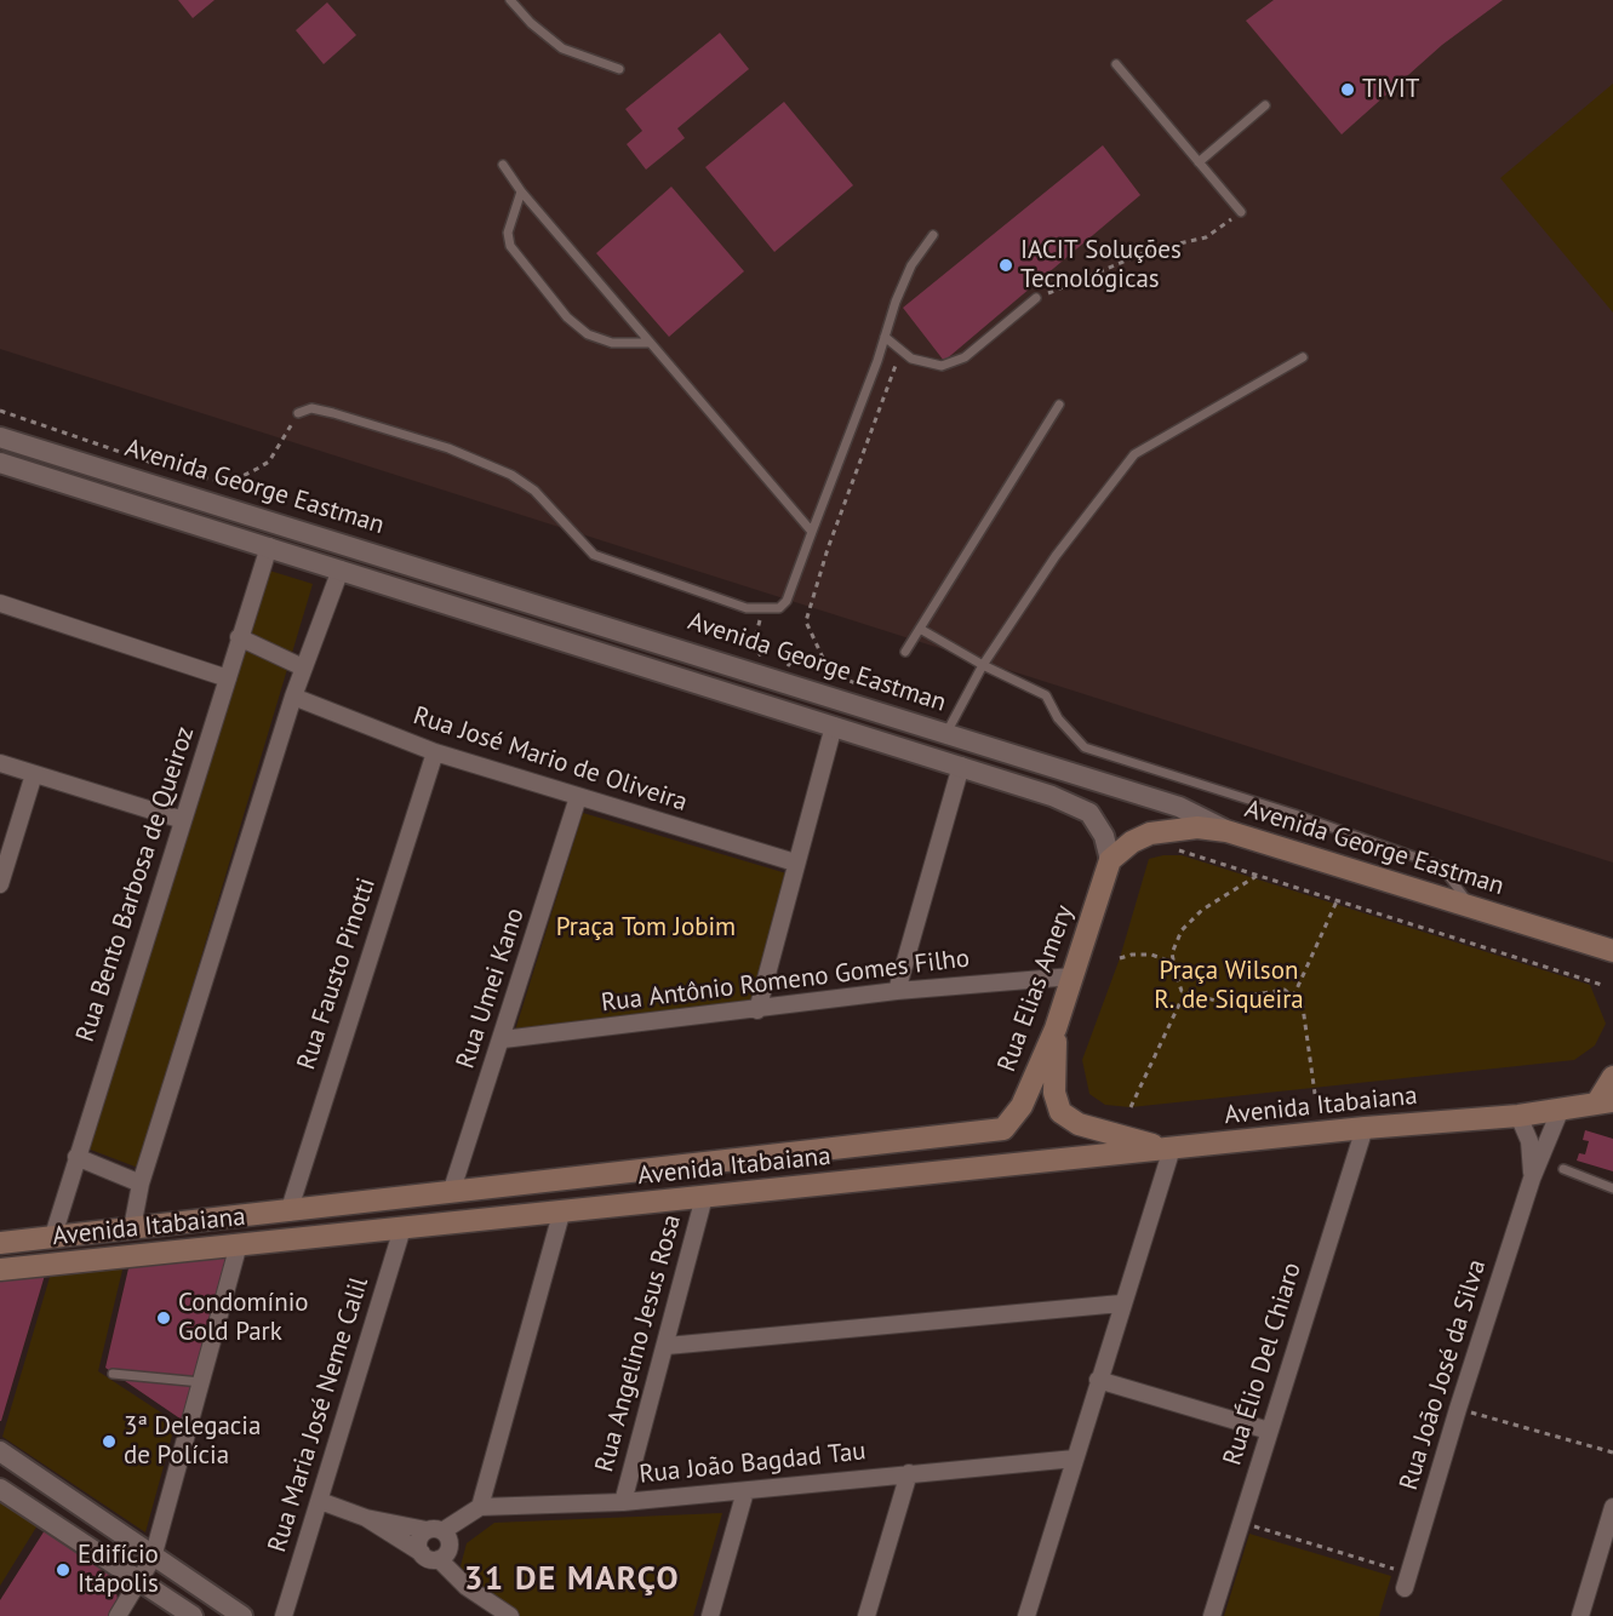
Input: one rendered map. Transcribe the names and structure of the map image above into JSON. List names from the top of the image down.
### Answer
{
  "streets": {
    "main road": ["Avenida George Eastman", "Rua Elias Amery", "Avenida Itabaiana"],
    "street": [
      "Rua José Mario de Oliveira",
      "Rua Bento Barbosa de Queiroz",
      "Rua Fausto Pinotti",
      "Rua Antônio Romeno Gomes Filho",
      "Rua Umei Kano",
      "Rua Angelino Jesus Rosa",
      "Rua Élio Del Chiaro",
      "Rua João José da Silva",
      "Rua Maria José Neme Calil",
      "Rua João Bagdad Tau"
    ]
  },
  "crossings": [
    ["Avenida George Eastman", "Rua Bento Barbosa de Queiroz"],
    ["Avenida George Eastman", "Rua Elias Amery"],
    ["Rua José Mario de Oliveira", "Rua Fausto Pinotti"],
    ["Rua José Mario de Oliveira", "Rua Umei Kano"],
    ["Rua Bento Barbosa de Queiroz", "Avenida Itabaiana"],
    ["Rua Fausto Pinotti", "Avenida Itabaiana"],
    ["Rua Antônio Romeno Gomes Filho", "Rua Umei Kano"],
    ["Rua Antônio Romeno Gomes Filho", "Rua Elias Amery"],
    ["Rua Umei Kano", "Avenida Itabaiana"],
    ["Rua Elias Amery", "Avenida Itabaiana"],
    ["Avenida Itabaiana", "Rua Angelino Jesus Rosa"],
    ["Avenida Itabaiana", "Rua Élio Del Chiaro"],
    ["Avenida Itabaiana", "Rua João José da Silva"],
    ["Avenida Itabaiana", "Rua Maria José Neme Calil"],
    ["Rua Angelino Jesus Rosa", "Rua João Bagdad Tau"]
  ],
  "districts": ["31 DE MARÇO"],
  "parks": ["Praça Tom Jobim", "Praça Wilson R. de Siqueira"],
  "places": [
    "TIVIT",
    "IACIT Soluções Tecnológicas",
    "Condomínio Gold Park",
    "3ª Delegacia de Polícia",
    "Edifício Itápolis"
  ]
}
